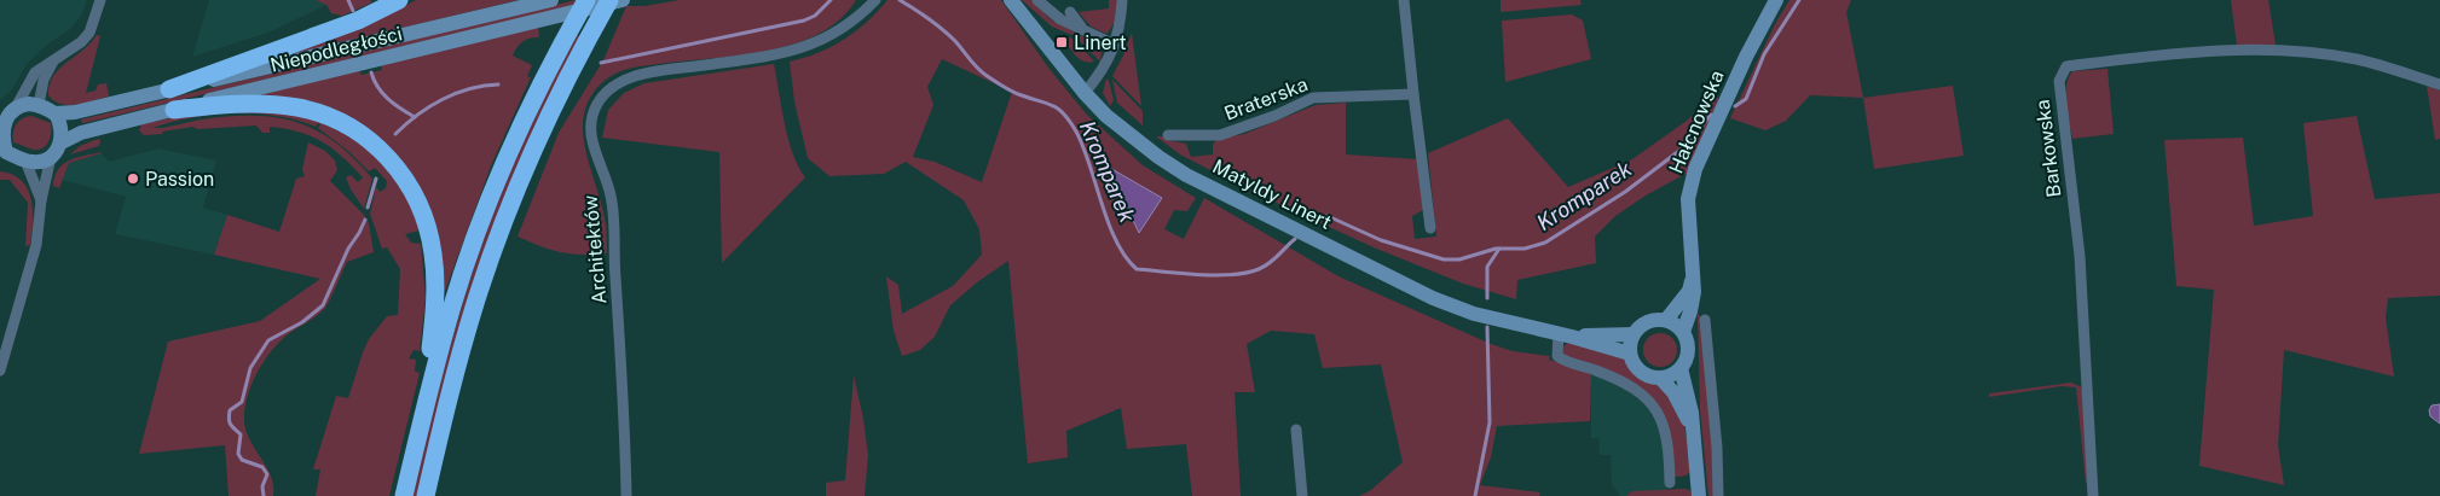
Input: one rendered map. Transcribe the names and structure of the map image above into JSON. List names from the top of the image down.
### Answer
{
  "streets": {
    "street": [
      "Niepodległości",
      "Braterska",
      "Hałcnowska",
      "Barkowska",
      "Matyldy Linert",
      "Architektów"
    ]
  },
  "crossings": [
    ["Hałcnowska", "Matyldy Linert"]
  ],
  "water": ["Kromparek"],
  "places": {
    "transit": ["Linert"],
    "other": ["Passion"]
  }
}
